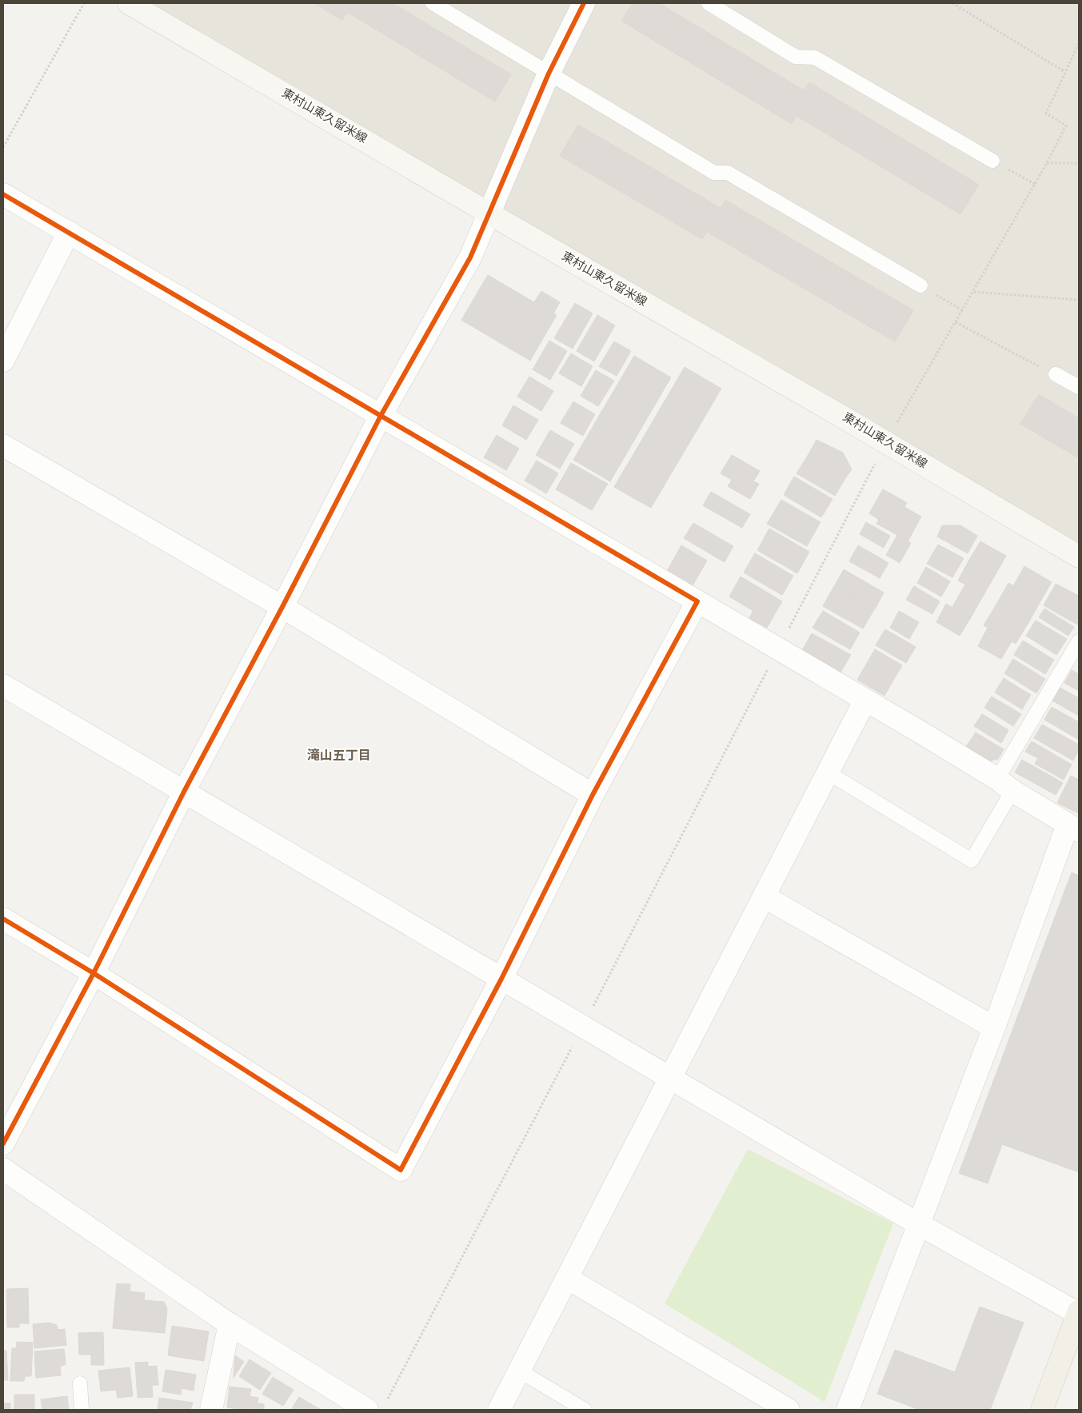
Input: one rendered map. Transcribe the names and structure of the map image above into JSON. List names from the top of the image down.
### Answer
{
  "streets": {
    "main road": ["東村山東久留米線"]
  },
  "districts": ["滝山五丁目"]
}
